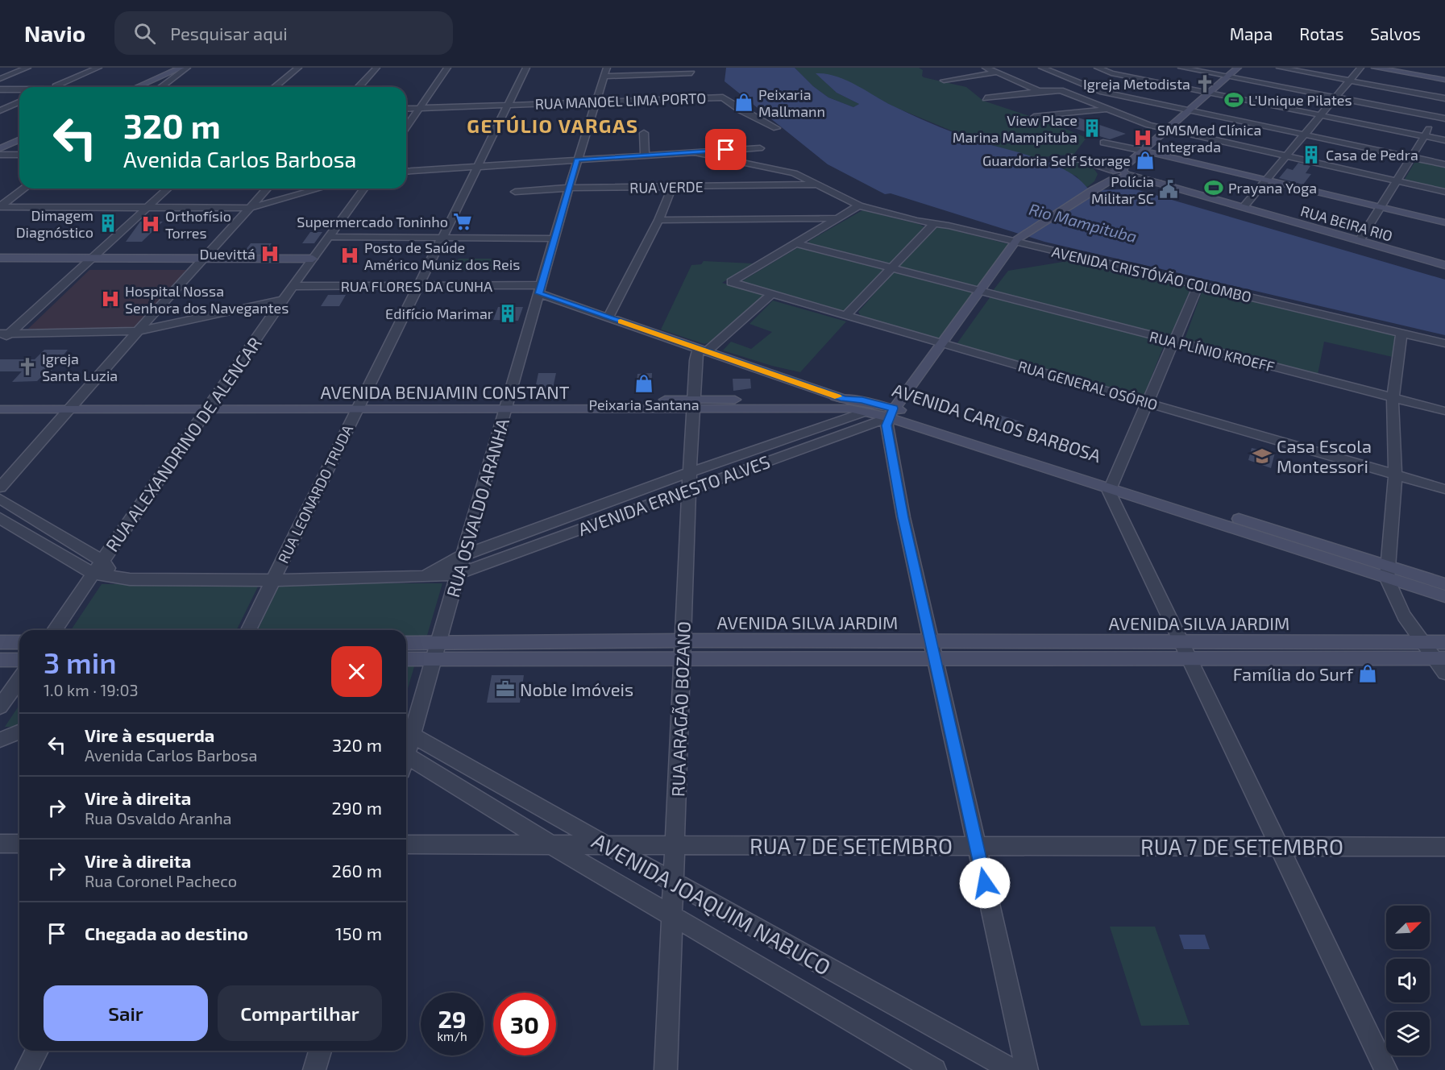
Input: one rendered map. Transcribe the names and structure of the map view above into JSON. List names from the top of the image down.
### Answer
{
  "streets": {
    "main road": [
      "RUA BEIRA RIO",
      "AVENIDA BENJAMIN CONSTANT",
      "AVENIDA CARLOS BARBOSA",
      "AVENIDA SILVA JARDIM"
    ],
    "street": [
      "RUA MANOEL LIMA PORTO",
      "RUA VERDE",
      "AVENIDA CRISTÓVÃO COLOMBO",
      "RUA FLORES DA CUNHA",
      "RUA PLÍNIO KROEFF",
      "RUA GENERAL OSÓRIO",
      "RUA ALEXANDRINO DE ALENCAR",
      "RUA LEONARDO TRUDA",
      "AVENIDA ERNESTO ALVES",
      "RUA OSVALDO ARANHA",
      "RUA ARAGÃO BOZANO",
      "RUA 7 DE SETEMBRO",
      "AVENIDA JOAQUIM NABUCO"
    ]
  },
  "crossings": [
    ["RUA MANOEL LIMA PORTO", "RUA LEONARDO TRUDA"],
    ["RUA MANOEL LIMA PORTO", "RUA OSVALDO ARANHA"],
    ["RUA VERDE", "AVENIDA CRISTÓVÃO COLOMBO"],
    ["RUA VERDE", "RUA OSVALDO ARANHA"],
    ["RUA FLORES DA CUNHA", "AVENIDA CARLOS BARBOSA"],
    ["RUA FLORES DA CUNHA", "RUA ALEXANDRINO DE ALENCAR"],
    ["RUA FLORES DA CUNHA", "RUA LEONARDO TRUDA"],
    ["RUA FLORES DA CUNHA", "RUA OSVALDO ARANHA"],
    ["RUA PLÍNIO KROEFF", "RUA GENERAL OSÓRIO"],
    ["AVENIDA BENJAMIN CONSTANT", "AVENIDA CARLOS BARBOSA"],
    ["AVENIDA BENJAMIN CONSTANT", "RUA ALEXANDRINO DE ALENCAR"],
    ["AVENIDA BENJAMIN CONSTANT", "RUA LEONARDO TRUDA"],
    ["AVENIDA BENJAMIN CONSTANT", "AVENIDA ERNESTO ALVES"],
    ["AVENIDA BENJAMIN CONSTANT", "RUA OSVALDO ARANHA"],
    ["AVENIDA BENJAMIN CONSTANT", "RUA ARAGÃO BOZANO"],
    ["AVENIDA CARLOS BARBOSA", "AVENIDA ERNESTO ALVES"],
    ["AVENIDA CARLOS BARBOSA", "RUA OSVALDO ARANHA"],
    ["AVENIDA CARLOS BARBOSA", "RUA ARAGÃO BOZANO"],
    ["RUA ALEXANDRINO DE ALENCAR", "AVENIDA ERNESTO ALVES"],
    ["RUA LEONARDO TRUDA", "AVENIDA ERNESTO ALVES"],
    ["AVENIDA ERNESTO ALVES", "RUA OSVALDO ARANHA"],
    ["AVENIDA ERNESTO ALVES", "RUA ARAGÃO BOZANO"],
    ["RUA OSVALDO ARANHA", "AVENIDA SILVA JARDIM"],
    ["RUA OSVALDO ARANHA", "AVENIDA JOAQUIM NABUCO"],
    ["AVENIDA SILVA JARDIM", "RUA ARAGÃO BOZANO"],
    ["RUA ARAGÃO BOZANO", "RUA 7 DE SETEMBRO"],
    ["RUA ARAGÃO BOZANO", "AVENIDA JOAQUIM NABUCO"],
    ["RUA 7 DE SETEMBRO", "AVENIDA JOAQUIM NABUCO"]
  ],
  "districts": ["GETÚLIO VARGAS"],
  "water": ["Rio Mampituba"],
  "places": {
    "church": ["Igreja Metodista", "Igreja Santa Luzia"],
    "sports": ["L'Unique Pilates", "Prayana Yoga"],
    "shop": [
      "Peixaria Mallmann",
      "Guardoria Self Storage",
      "Peixaria Santana",
      "Família do Surf"
    ],
    "building": [
      "View Place Marina Mampituba",
      "Casa de Pedra",
      "Dimagem Diagnóstico",
      "Edifício Marimar"
    ],
    "hospital": [
      "SMSMed Clínica Integrada",
      "Orthofísio Torres",
      "Duevittá",
      "Posto de Saúde Américo Muniz dos Reis",
      "Hospital Nossa Senhora dos Navegantes"
    ],
    "public building": ["Polícia Militar SC"],
    "supermarket": ["Supermercado Toninho"],
    "school or university": ["Casa Escola Montessori"],
    "office": ["Noble Imóveis"]
  },
  "north": "top right",
  "page": {
    "header": "Navio",
    "search": "Pesquisar aqui",
    "nav": ["Mapa", "Rotas", "Salvos"],
    "turn": ["320 m", "Avenida Carlos Barbosa"],
    "heading": ["3 min", "1.0 km · 19:03"],
    "list": [
      {
        "name": "Vire à esquerda",
        "note": "Avenida Carlos Barbosa",
        "value": "320 m"
      },
      {
        "name": "Vire à direita",
        "note": "Rua Osvaldo Aranha",
        "value": "290 m"
      },
      {
        "name": "Vire à direita",
        "note": "Rua Coronel Pacheco",
        "value": "260 m"
      },
      {
        "name": "Chegada ao destino",
        "value": "150 m"
      }
    ],
    "buttons": ["Sair", "Compartilhar"],
    "speed": "29 km/h",
    "limit": "30"
  }
}
